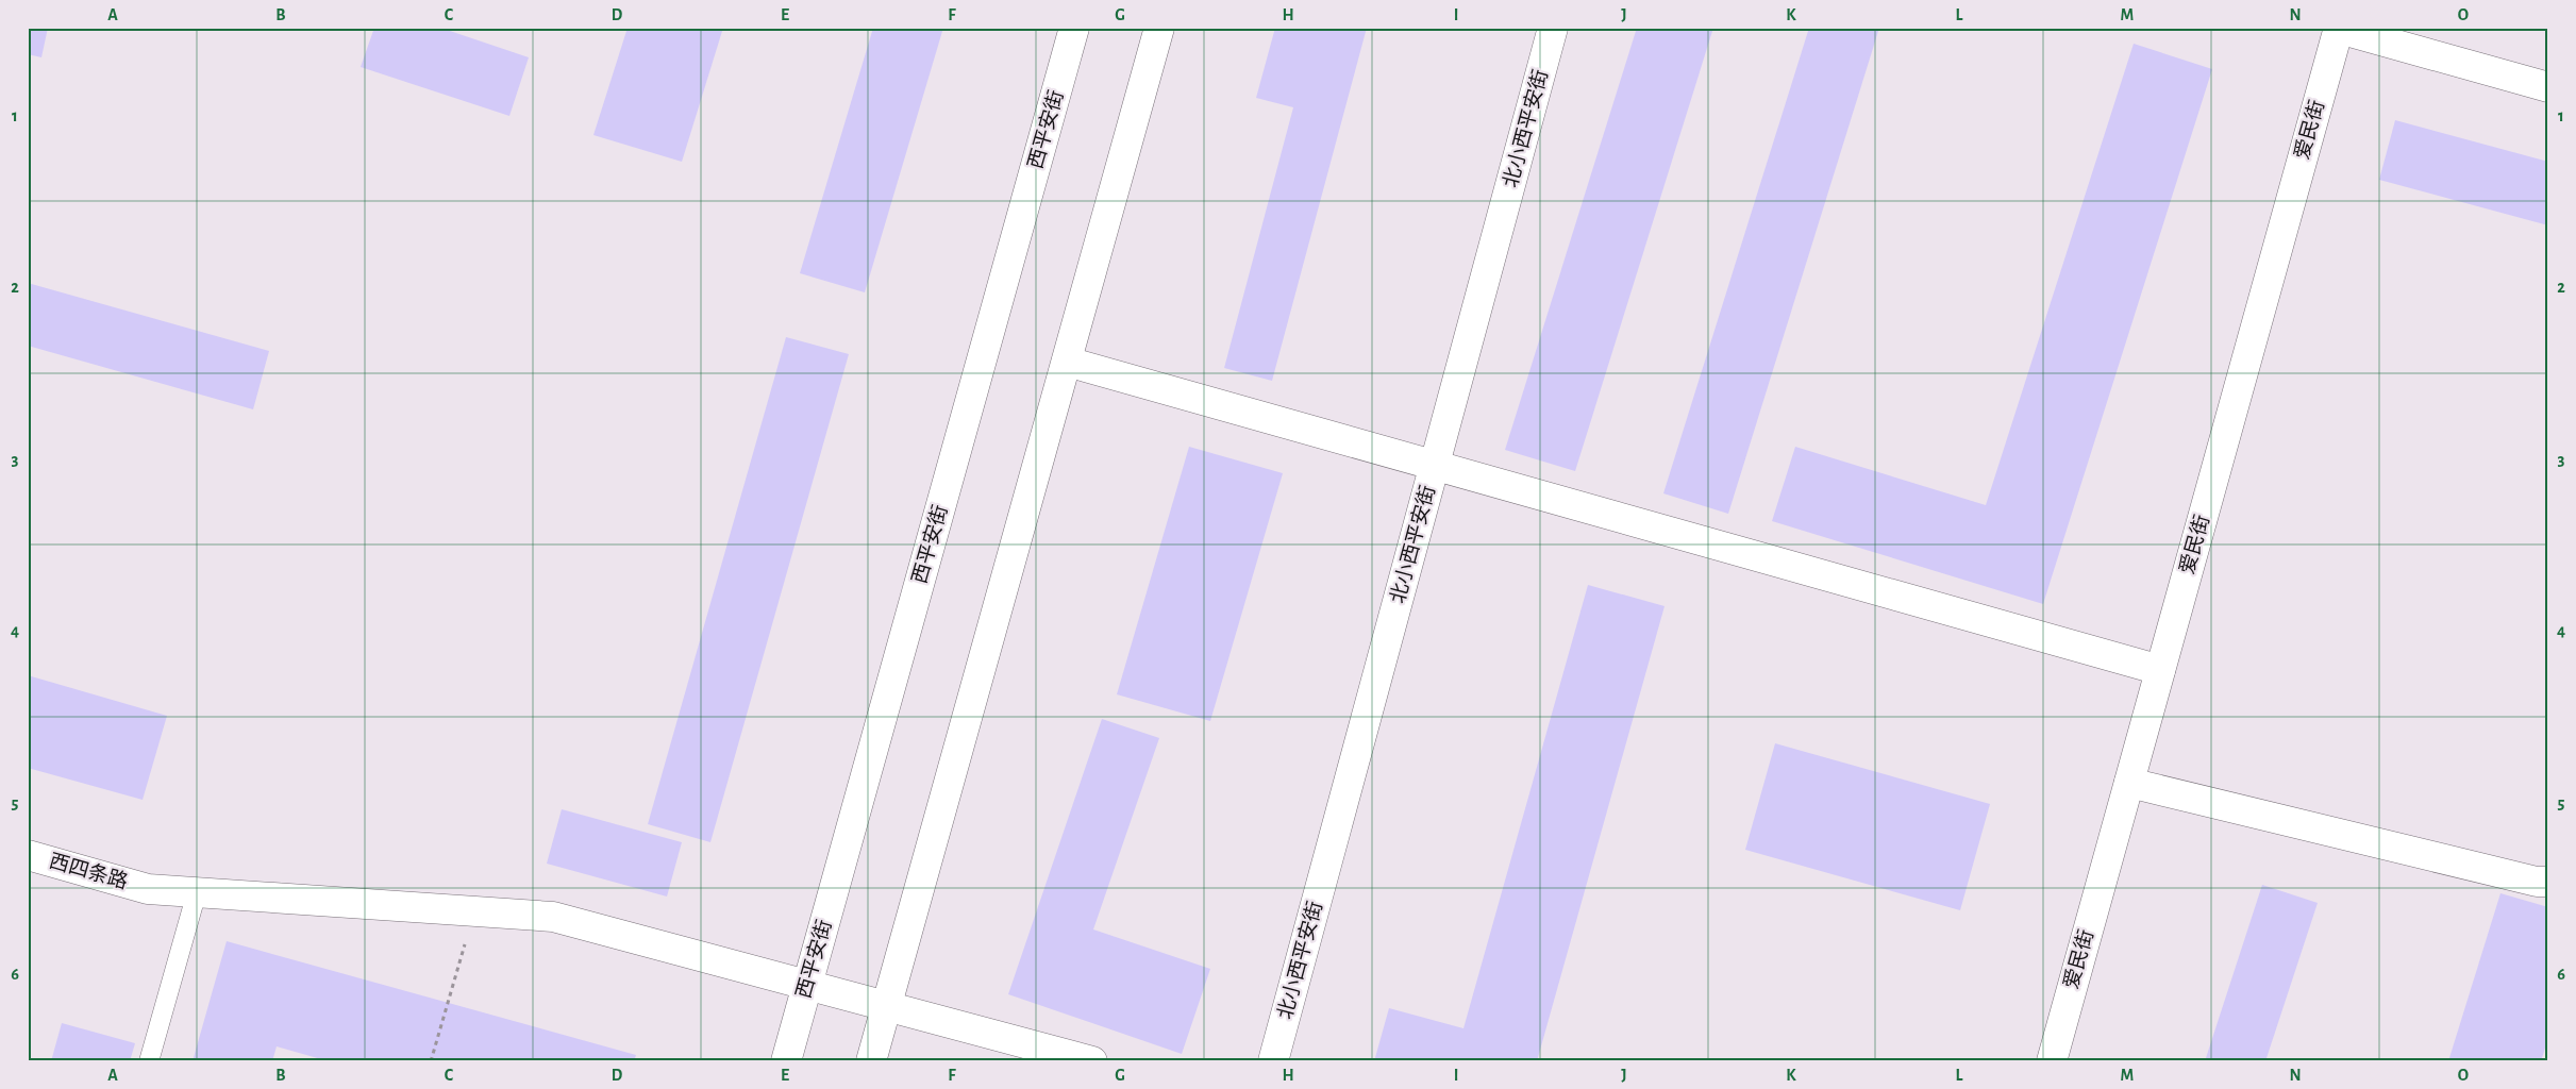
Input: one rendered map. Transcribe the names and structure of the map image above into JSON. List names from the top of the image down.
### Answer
{
  "streets": {
    "street": [
      "北小西平安街",
      "西平安街",
      "爱民街",
      "西四条路"
    ]
  },
  "crossings": [
    ["西平安街", "西四条路"]
  ],
  "grid": {
    "columns": [
      "A",
      "B",
      "C",
      "D",
      "E",
      "F",
      "G",
      "H",
      "I",
      "J",
      "K",
      "L",
      "M",
      "N",
      "O"
    ],
    "rows": [
      "1",
      "2",
      "3",
      "4",
      "5",
      "6"
    ]
  }
}
